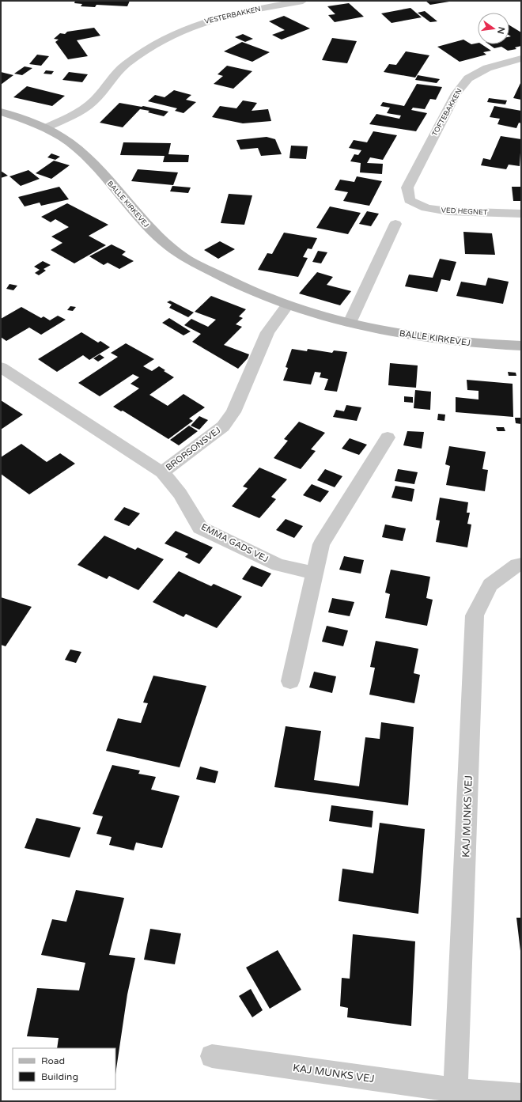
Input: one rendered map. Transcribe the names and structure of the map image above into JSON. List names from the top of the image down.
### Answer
{
  "streets": {
    "street": [
      "VESTERBAKKEN",
      "TOFTEBAKKEN",
      "BALLE KIRKEVEJ",
      "VED HEGNET",
      "BRORSONSVEJ",
      "EMMA GADS VEJ",
      "KAJ MUNKS VEJ"
    ]
  },
  "crossings": [
    ["VESTERBAKKEN", "BALLE KIRKEVEJ"],
    ["TOFTEBAKKEN", "VED HEGNET"],
    ["BALLE KIRKEVEJ", "BRORSONSVEJ"],
    ["BRORSONSVEJ", "EMMA GADS VEJ"]
  ],
  "legend": ["Road", "Building"],
  "north": "right"
}
